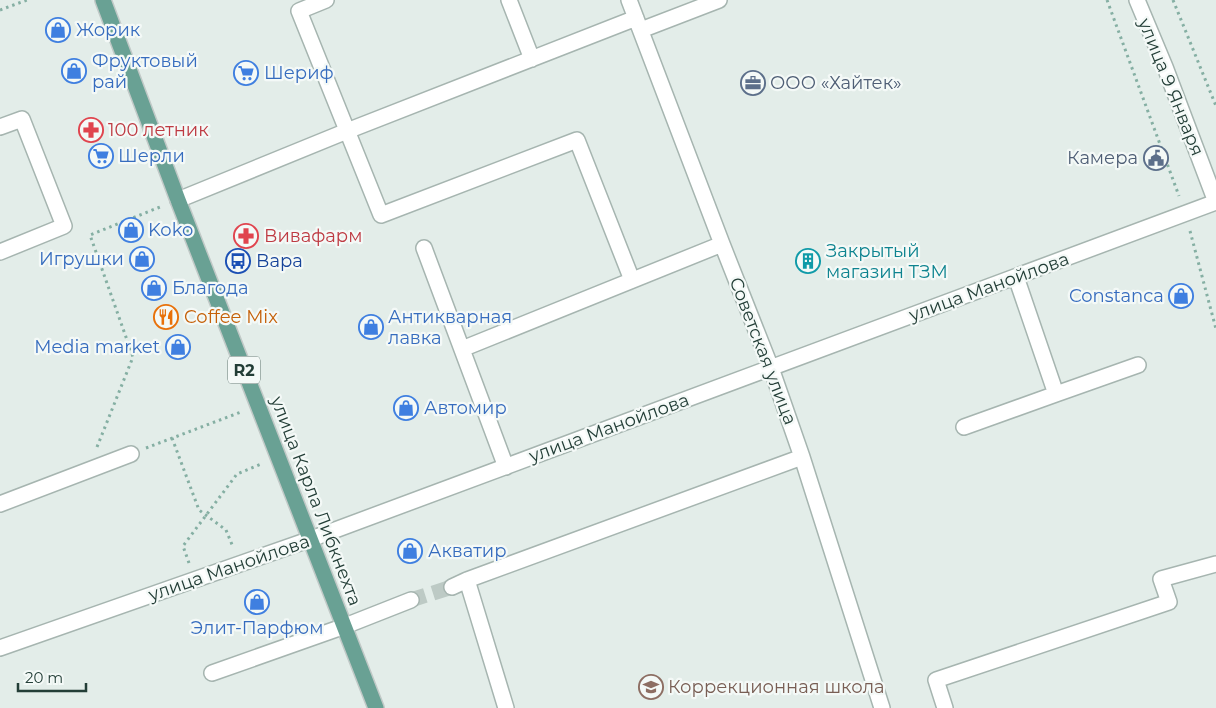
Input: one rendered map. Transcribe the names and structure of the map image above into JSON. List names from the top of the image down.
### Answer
{
  "streets": {
    "main road": ["R2", "улица Карла Либкнехта"],
    "street": ["улица 9 Января", "улица Манойлова", "Советская улица"]
  },
  "crossings": [
    ["улица 9 Января", "улица Манойлова"],
    ["улица Манойлова", "Советская улица"],
    ["улица Манойлова", "улица Карла Либкнехта"]
  ],
  "places": {
    "shop": [
      "Жорик",
      "Фруктовый рай",
      "Koko",
      "Игрушки",
      "Благода",
      "Constanca",
      "Антикварная лавка",
      "Media market",
      "Автомир",
      "Акватир",
      "Элит-Парфюм"
    ],
    "supermarket": ["Шериф", "Шерли"],
    "office": ["ООО «Хайтек»"],
    "pharmacy": ["100 летник", "Вивафарм"],
    "public building": ["Камера"],
    "bus stop": ["Вара"],
    "building": ["Закрытый магазин ТЗМ"],
    "restaurant": ["Coffee Mix"],
    "school or university": ["Коррекционная школа"]
  },
  "scale_bar": "20 m"
}
